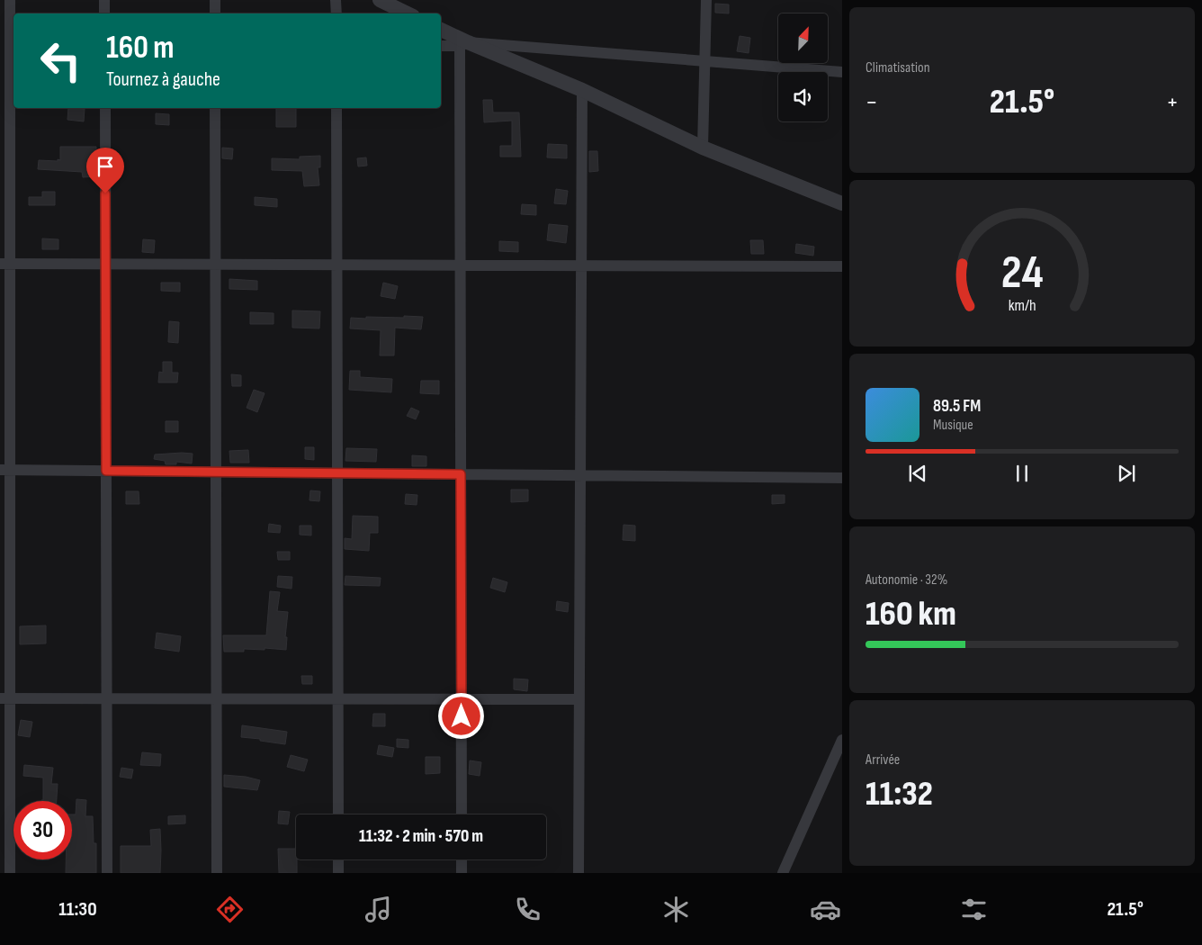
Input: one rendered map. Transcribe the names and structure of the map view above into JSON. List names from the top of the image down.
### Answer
{
  "north": "top right",
  "page": {
    "tile": [
      "Climatisation",
      ["Autonomie · 32%", "160 km"],
      ["Arrivée", "11:32"]
    ],
    "turn": ["160 m", "Tournez à gauche"],
    "heat": ["−", "21.5°", "+"],
    "song": ["89.5 FM", "Musique"],
    "limit": "30",
    "trip": "11:32 · 2 min · 570 m",
    "tabs": ["11:30", "21.5°"],
    "gauge": ["24", "km/h"]
  }
}
